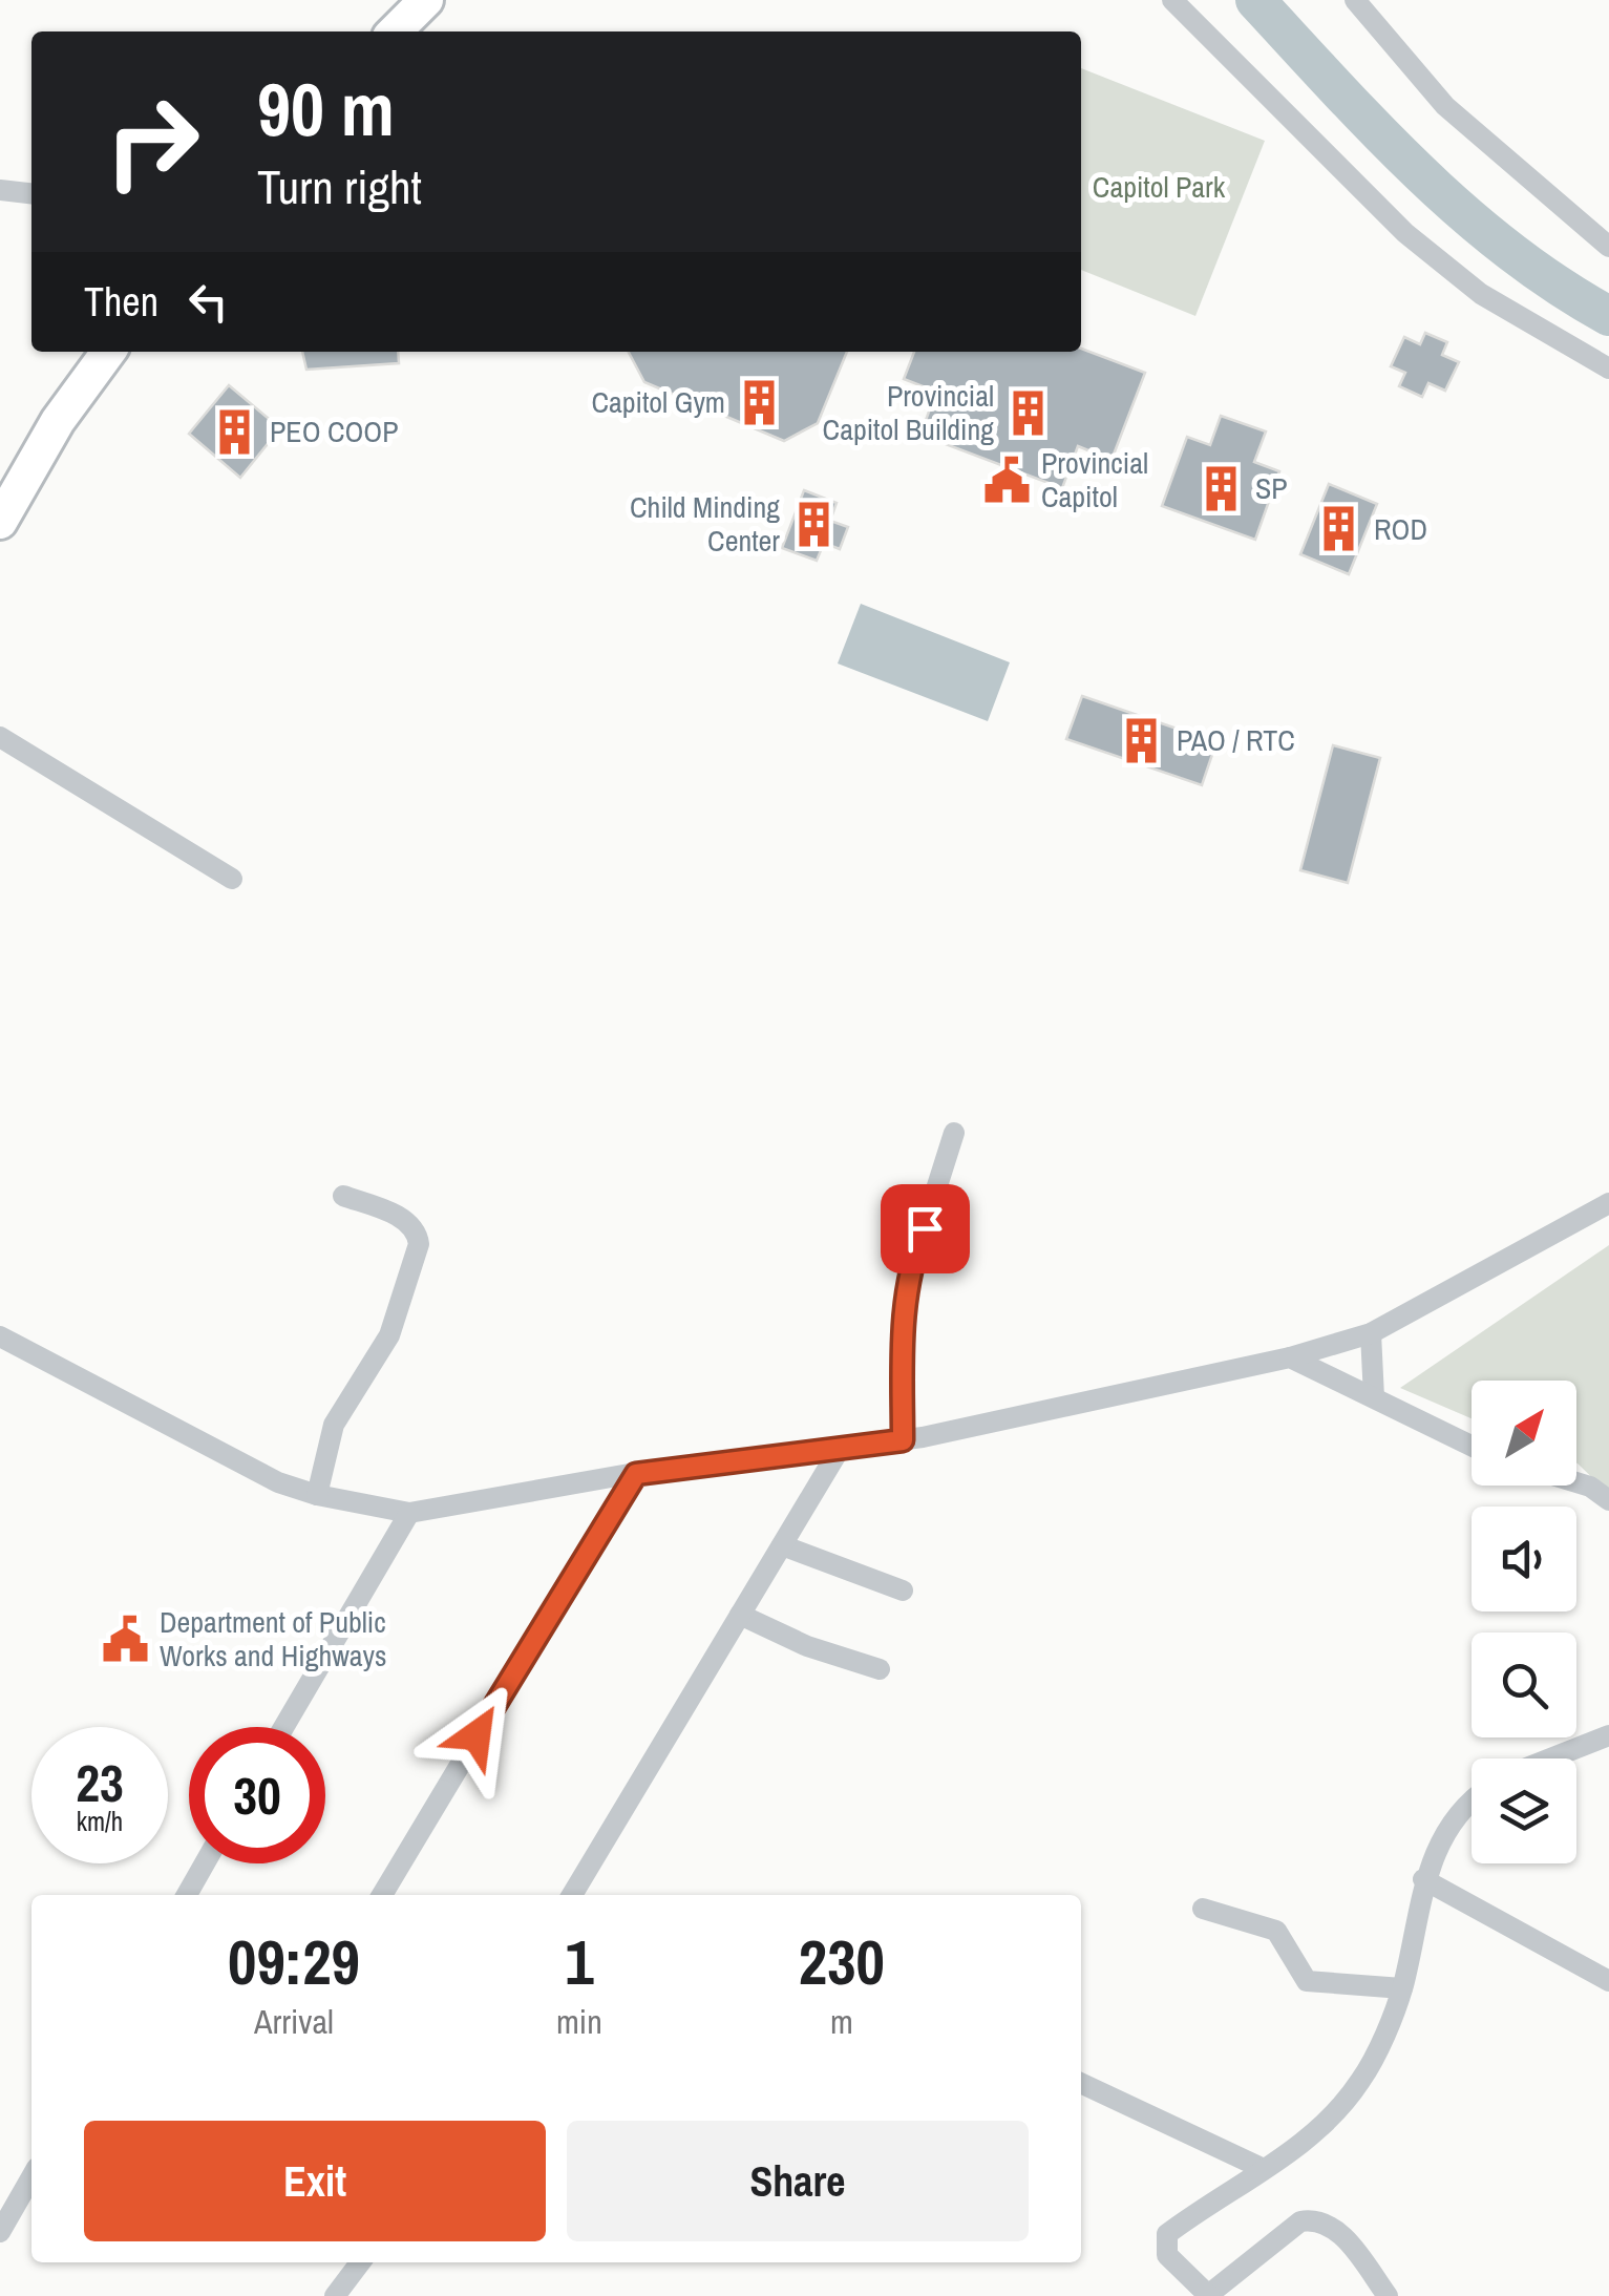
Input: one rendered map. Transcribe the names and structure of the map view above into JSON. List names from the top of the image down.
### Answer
{
  "parks": ["Capitol Park"],
  "places": {
    "building": [
      "Capitol Gym",
      "Provincial Capitol Building",
      "PEO COOP",
      "SP",
      "Child Minding Center",
      "ROD",
      "PAO / RTC"
    ],
    "public building": ["Provincial Capitol", "Department of Public Works and Highways"]
  },
  "north": "top right",
  "page": {
    "turn": ["90 m", "Turn right"],
    "then": "Then",
    "speed": "23 km/h",
    "limit": "30",
    "eta": [
      "09:29",
      "Arrival",
      "1",
      "min",
      "230",
      "m"
    ],
    "buttons": ["Exit", "Share"]
  }
}
